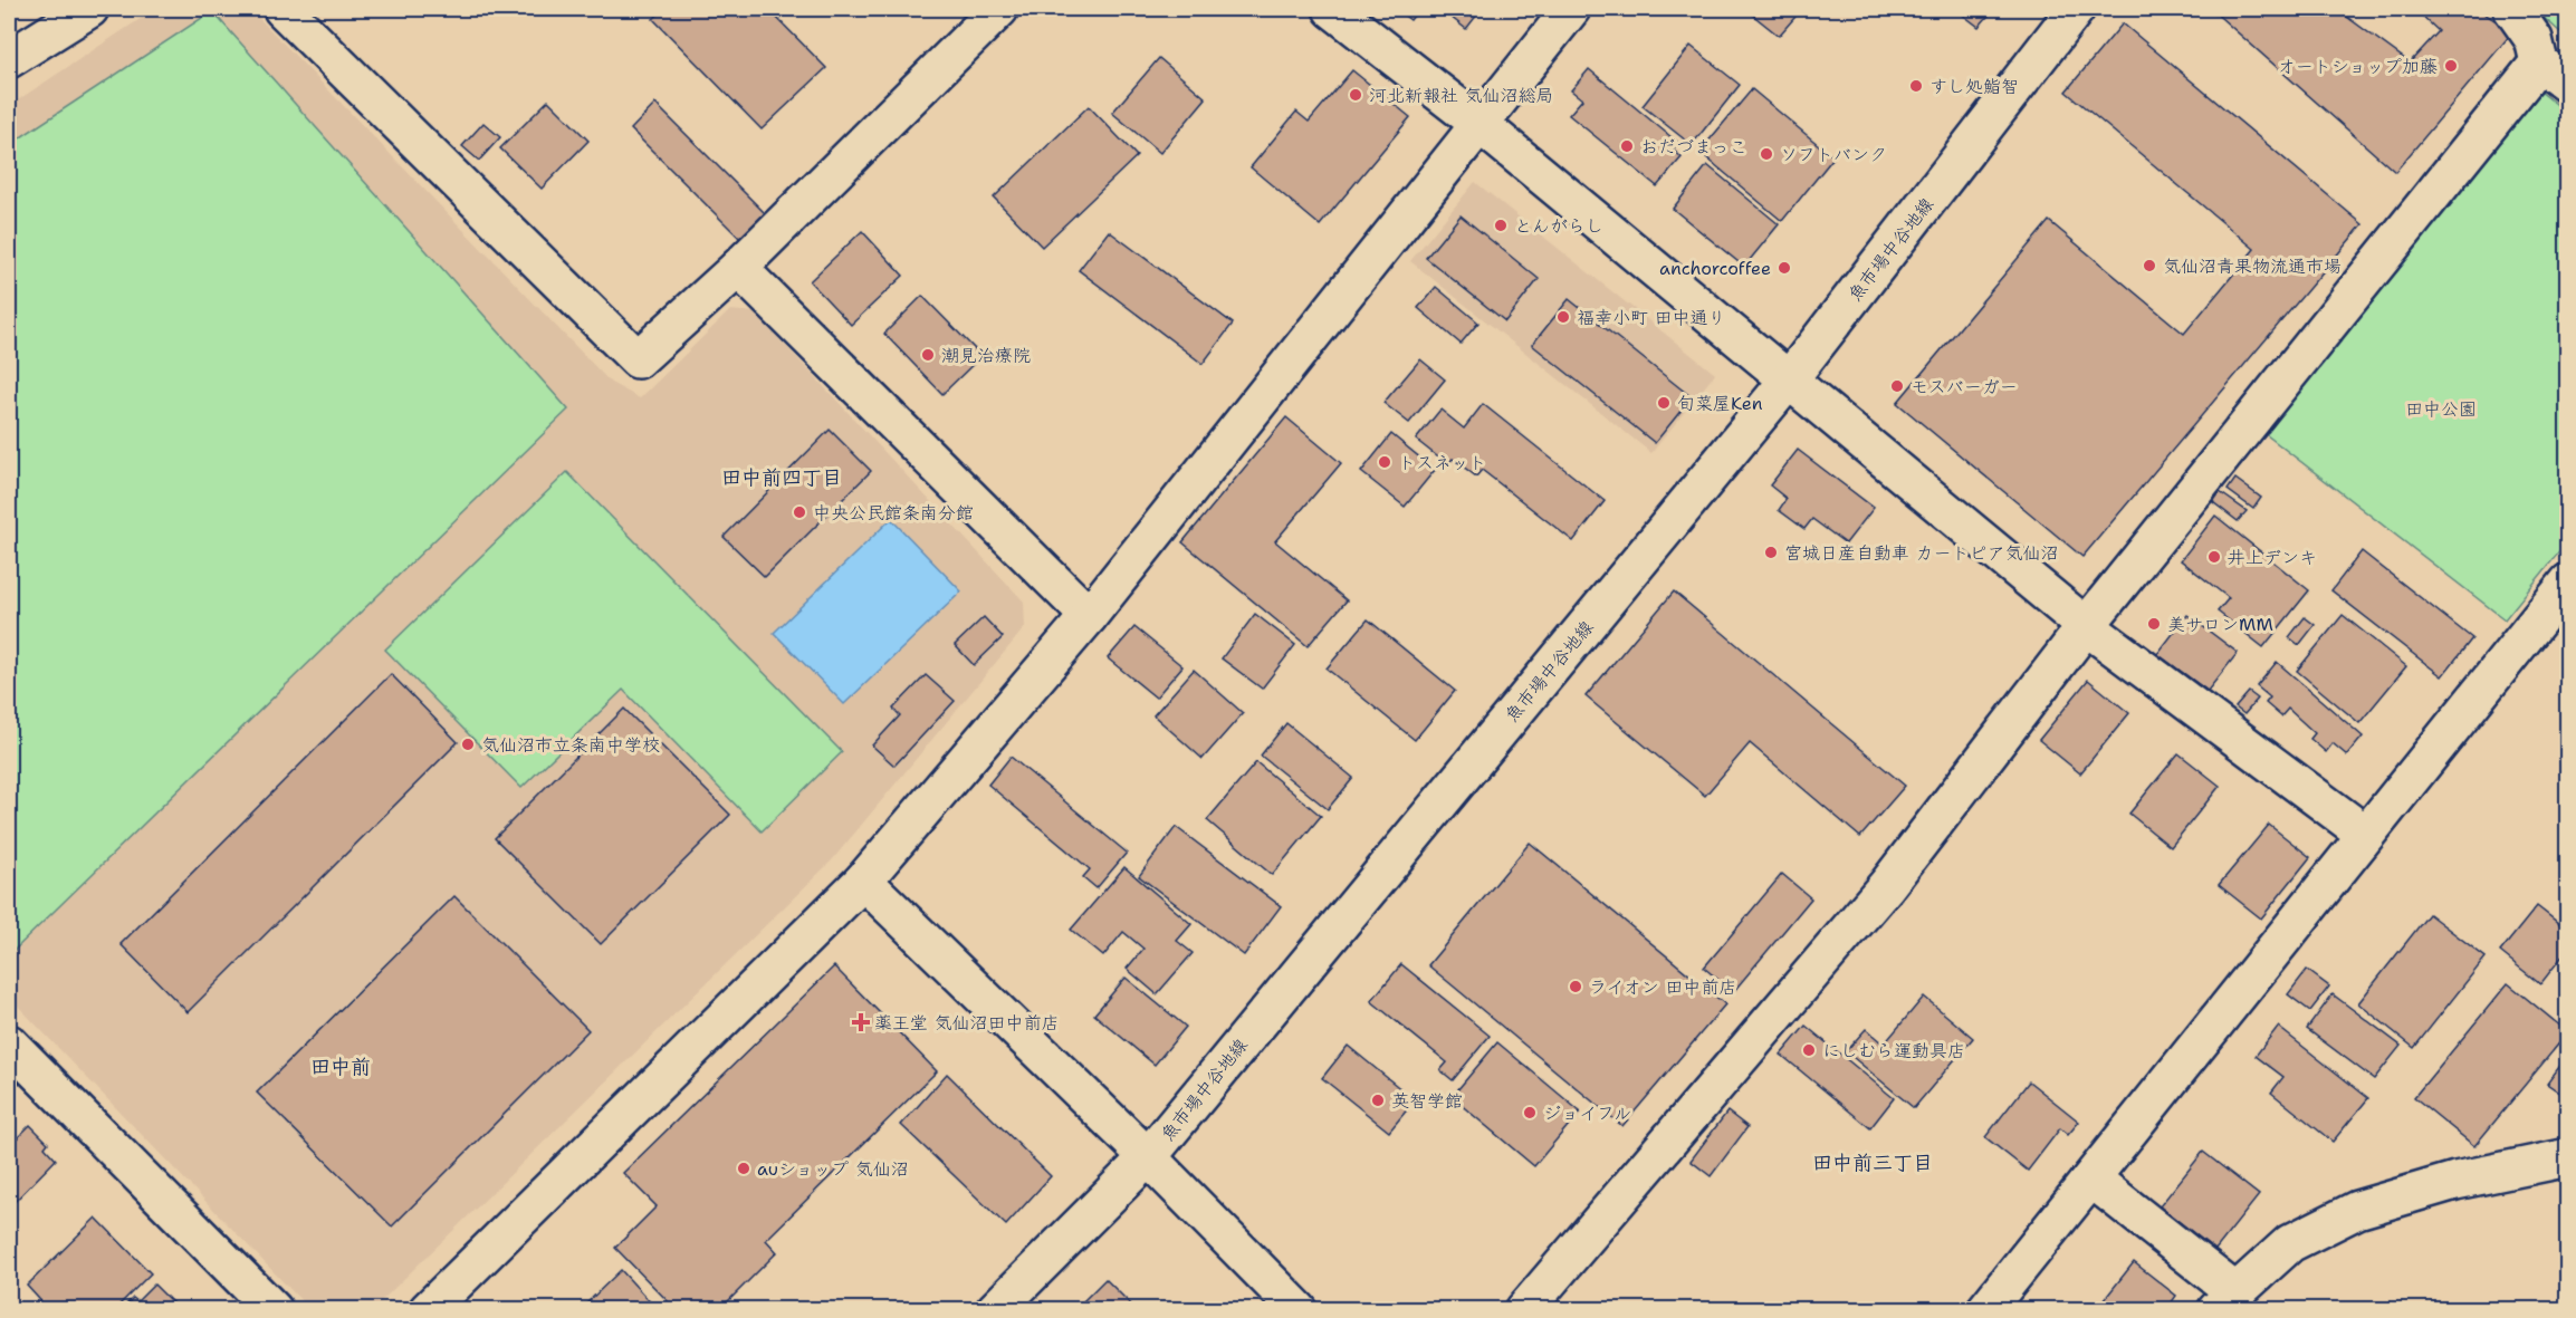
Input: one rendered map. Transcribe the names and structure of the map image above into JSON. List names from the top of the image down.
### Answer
{
  "streets": {
    "street": ["魚市場中谷地線"]
  },
  "districts": ["田中前四丁目", "田中前", "田中前三丁目"],
  "parks": ["田中公園"],
  "places": {
    "other": [
      "オートショップ加藤",
      "すし処鮨智",
      "河北新報社 気仙沼総局",
      "おだづまっこ",
      "ソフトバンク",
      "とんがらし",
      "気仙沼青果物流通市場",
      "anchorcoffee",
      "福幸小町 田中通り",
      "潮見治療院",
      "モスバーガー",
      "旬菜屋Ken",
      "トスネット",
      "中央公民館条南分館",
      "宮城日産自動車 カートピア気仙沼",
      "井上デンキ",
      "美サロンMM",
      "気仙沼市立条南中学校",
      "ライオン 田中前店",
      "にしむら運動具店",
      "英智学館",
      "ジョイフル",
      "auショップ 気仙沼"
    ],
    "health": ["薬王堂 気仙沼田中前店"]
  }
}
